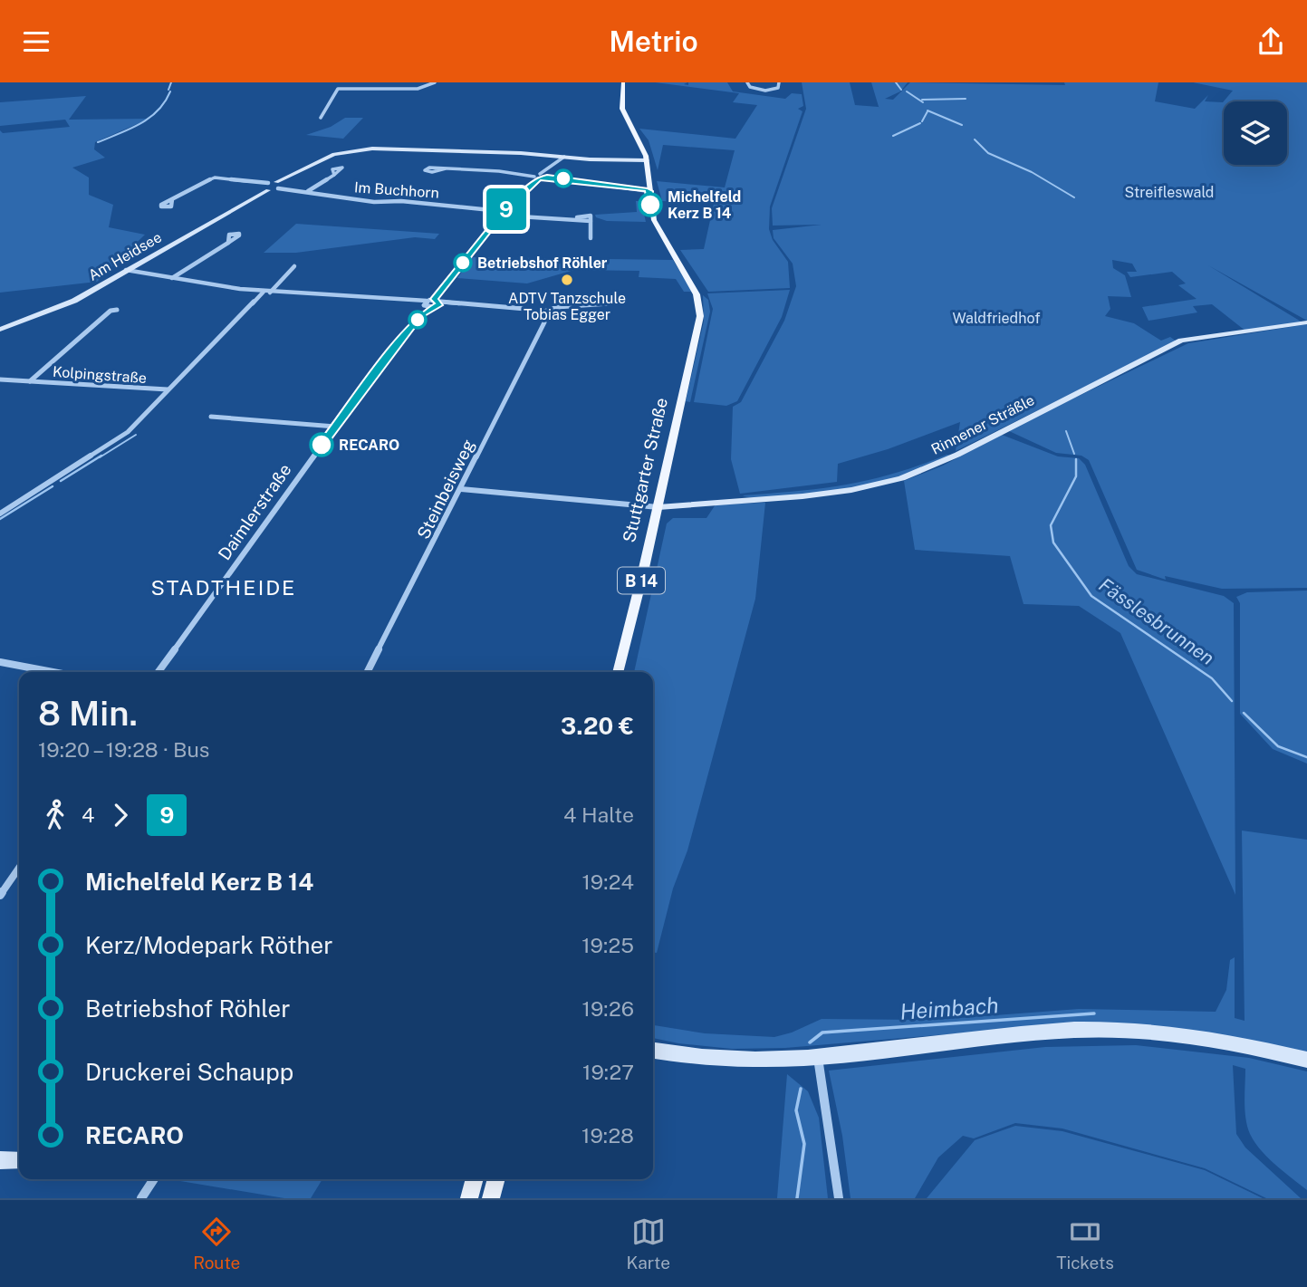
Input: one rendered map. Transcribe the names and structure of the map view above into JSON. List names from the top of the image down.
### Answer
{
  "streets": {
    "main road": [
      "Am Heidsee",
      "Rinnener Sträßle",
      "Stuttgarter Straße",
      "B 14"
    ],
    "street": [
      "Im Buchhorn",
      "Kolpingstraße",
      "Steinbeisweg",
      "Daimlerstraße"
    ]
  },
  "crossings": [
    ["Im Buchhorn", "Daimlerstraße"],
    ["Rinnener Sträßle", "Stuttgarter Straße"],
    ["Stuttgarter Straße", "B 14"]
  ],
  "districts": ["STADTHEIDE"],
  "water": ["Fässlesbrunnen", "Heimbach"],
  "parks": ["Streifleswald", "Waldfriedhof"],
  "places": [
    "Michelfeld Kerz B 14",
    "Betriebshof Röhler",
    "ADTV Tanzschule Tobias Egger",
    "RECARO"
  ],
  "lines": ["bus line 9"],
  "page": {
    "header": "Metrio",
    "on_map": "9",
    "heading": ["8 Min.", "19:20 – 19:28 · Bus", "3.20 €"],
    "legs": ["4", "9", "4 Halte"],
    "list": [
      {
        "name": "Michelfeld Kerz B 14",
        "value": "19:24"
      },
      {
        "name": "Kerz/Modepark Röther",
        "value": "19:25"
      },
      {
        "name": "Betriebshof Röhler",
        "value": "19:26"
      },
      {
        "name": "Druckerei Schaupp",
        "value": "19:27"
      },
      {
        "name": "RECARO",
        "value": "19:28"
      }
    ],
    "tabs": ["Route", "Karte", "Tickets"]
  }
}
